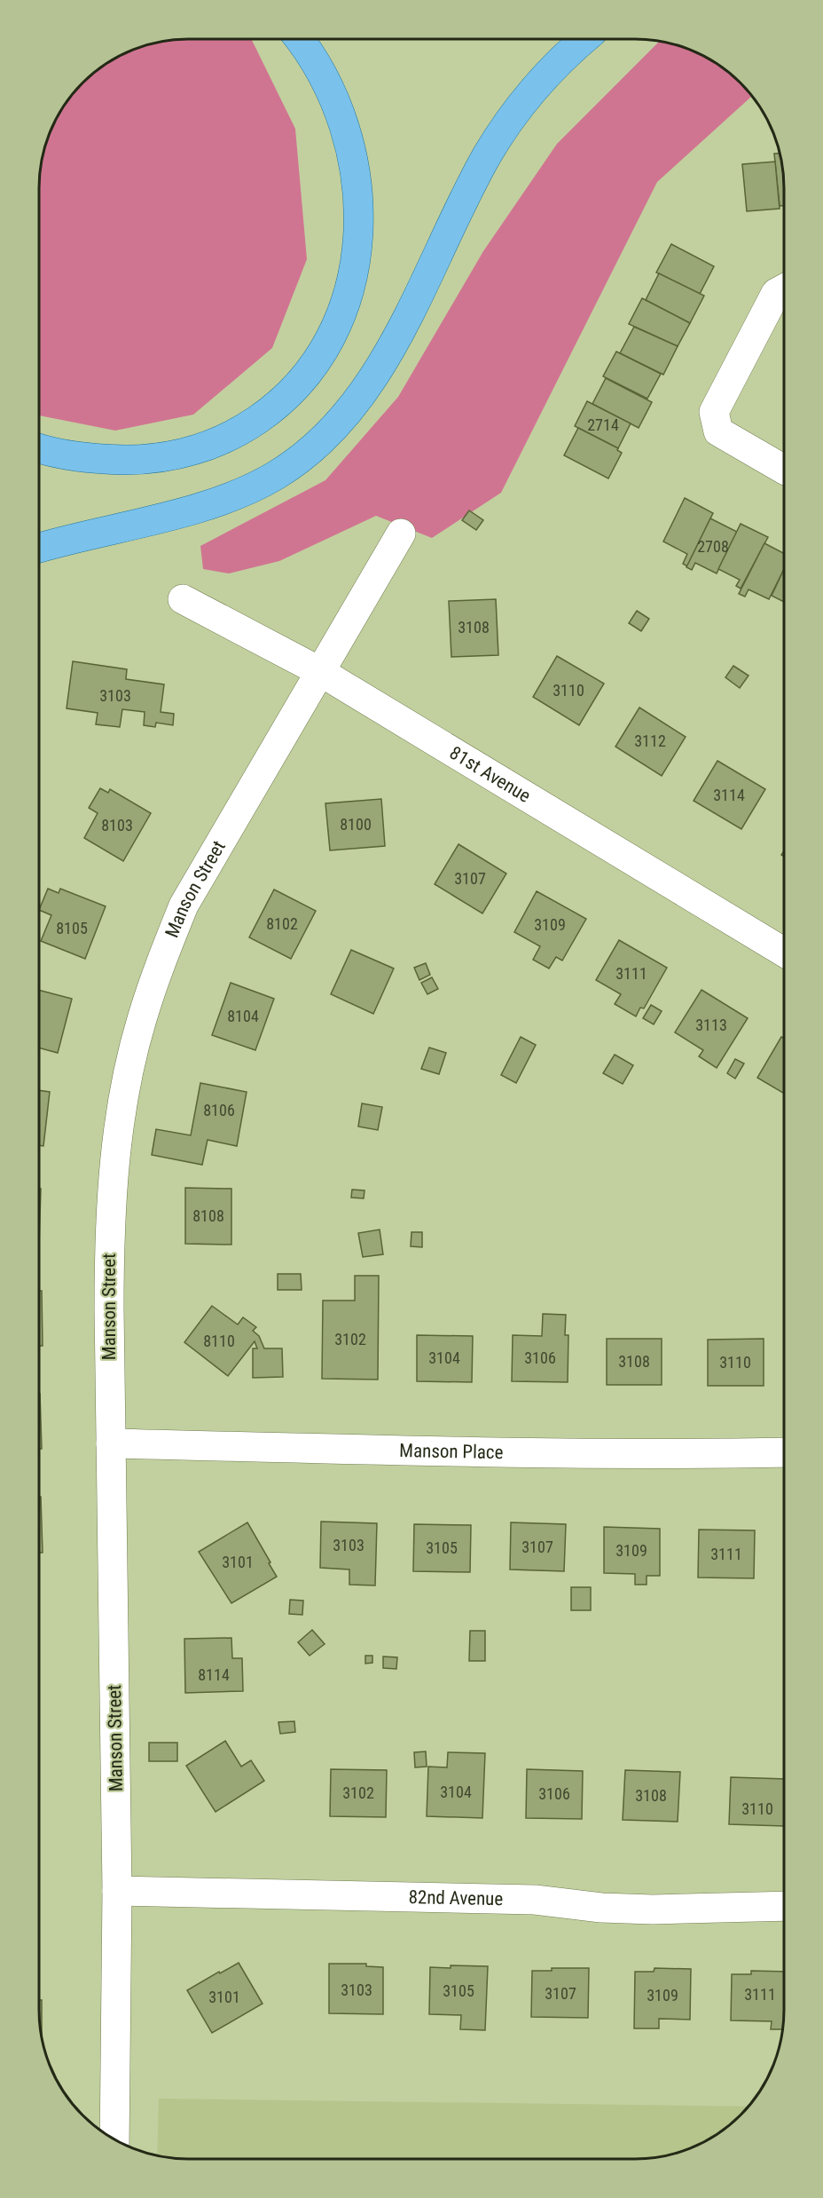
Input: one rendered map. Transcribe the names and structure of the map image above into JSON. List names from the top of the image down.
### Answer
{
  "streets": {
    "street": [
      "81st Avenue",
      "Manson Street",
      "Manson Place",
      "82nd Avenue"
    ]
  },
  "crossings": [
    ["81st Avenue", "Manson Street"],
    ["Manson Street", "Manson Place"],
    ["Manson Street", "82nd Avenue"]
  ],
  "house_numbers": [
    "2714",
    "2708",
    "3108",
    "3110",
    "3103",
    "3112",
    "3114",
    "8100",
    "8103",
    "3107",
    "8102",
    "3109",
    "8105",
    "3111",
    "8104",
    "3113",
    "8106",
    "8108",
    "3102",
    "8110",
    "3104",
    "3106",
    "3108",
    "3110",
    "3103",
    "3107",
    "3105",
    "3109",
    "3111",
    "3101",
    "8114",
    "3104",
    "3102",
    "3106",
    "3108",
    "3110",
    "3103",
    "3105",
    "3107",
    "3111",
    "3109",
    "3101"
  ]
}
